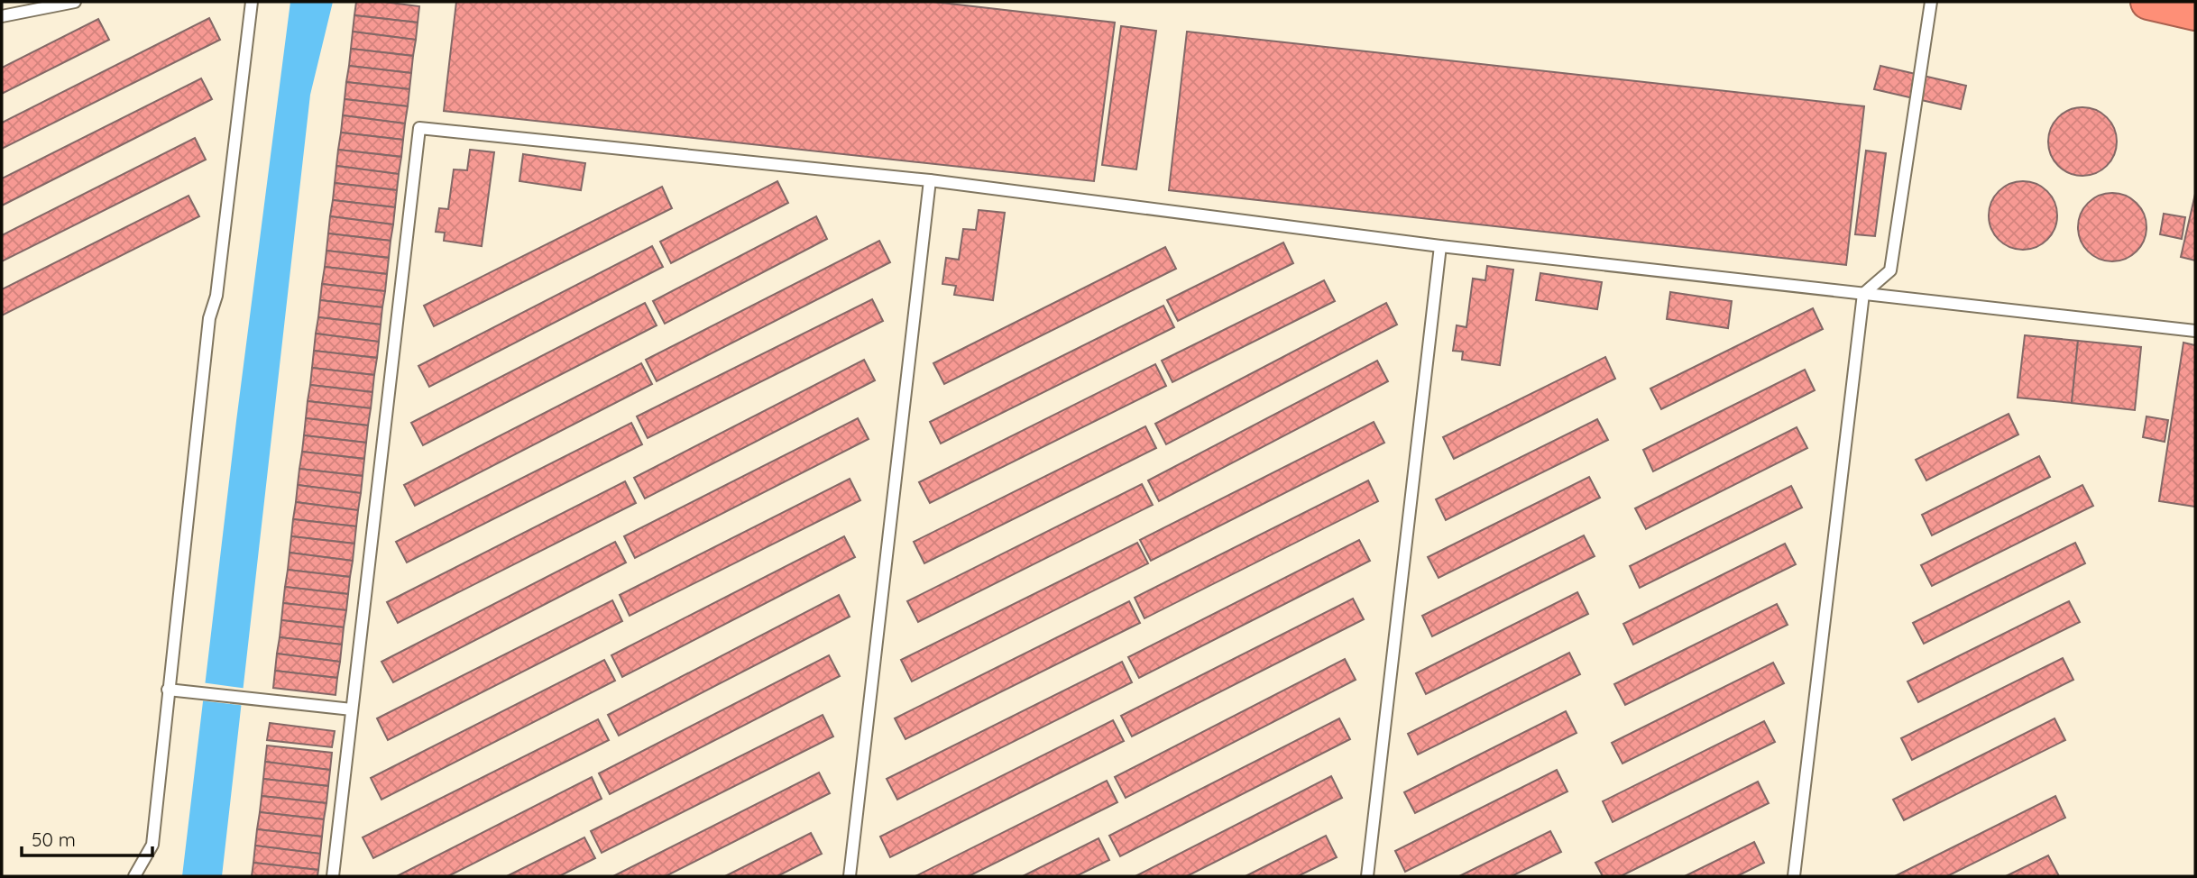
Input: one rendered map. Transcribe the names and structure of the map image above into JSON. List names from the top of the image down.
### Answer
{
  "scale_bar": "50 m"
}
